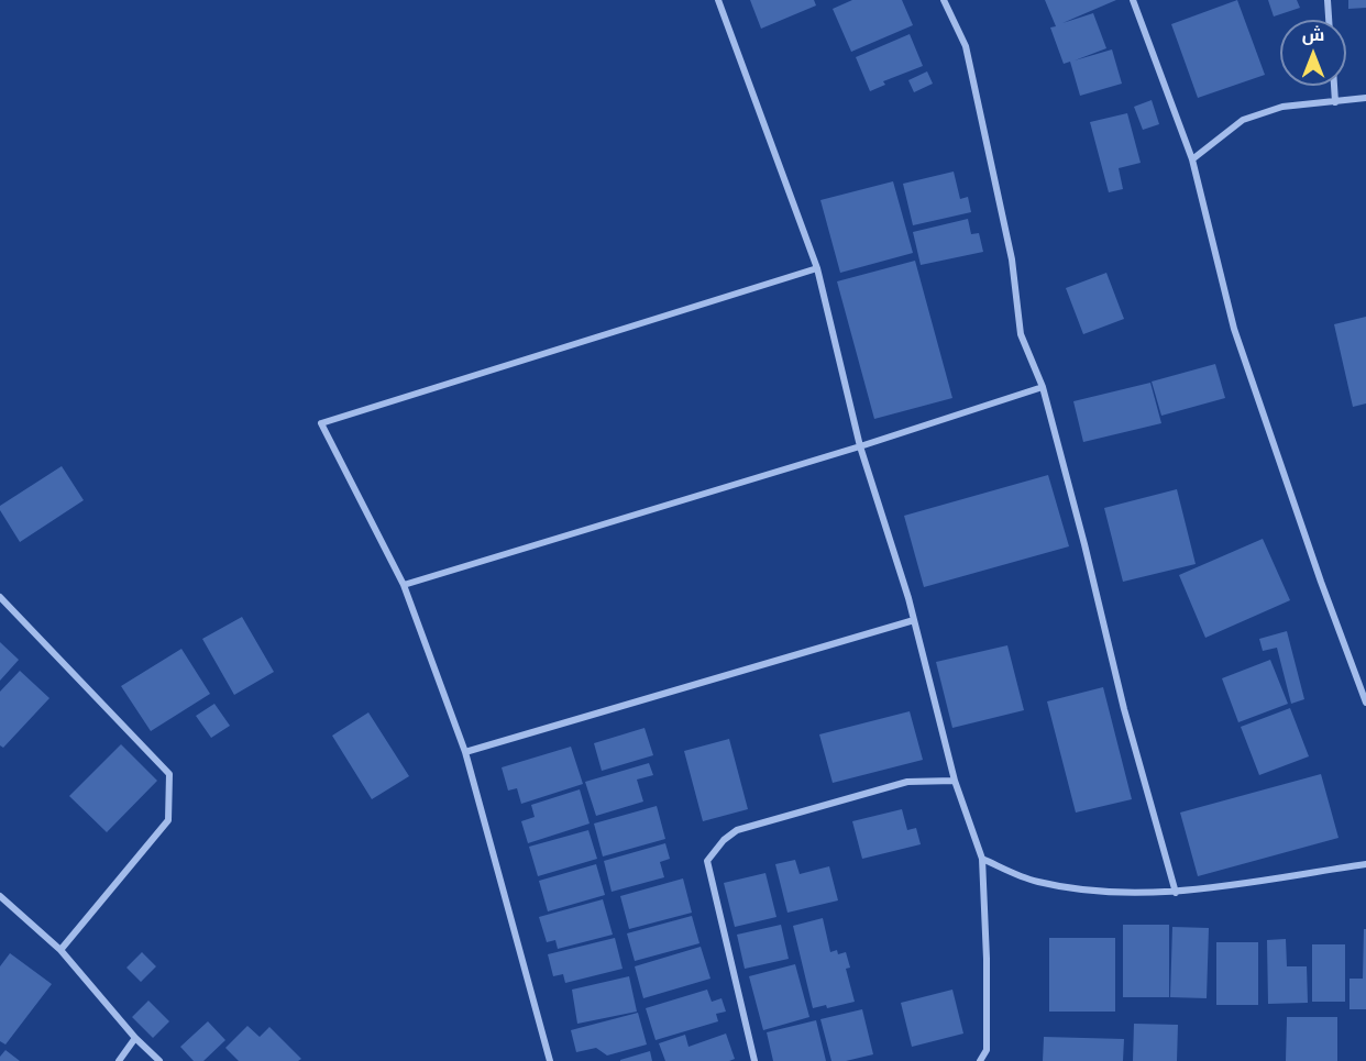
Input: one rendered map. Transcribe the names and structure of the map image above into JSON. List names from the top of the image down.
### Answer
{
  "north": "top"
}
